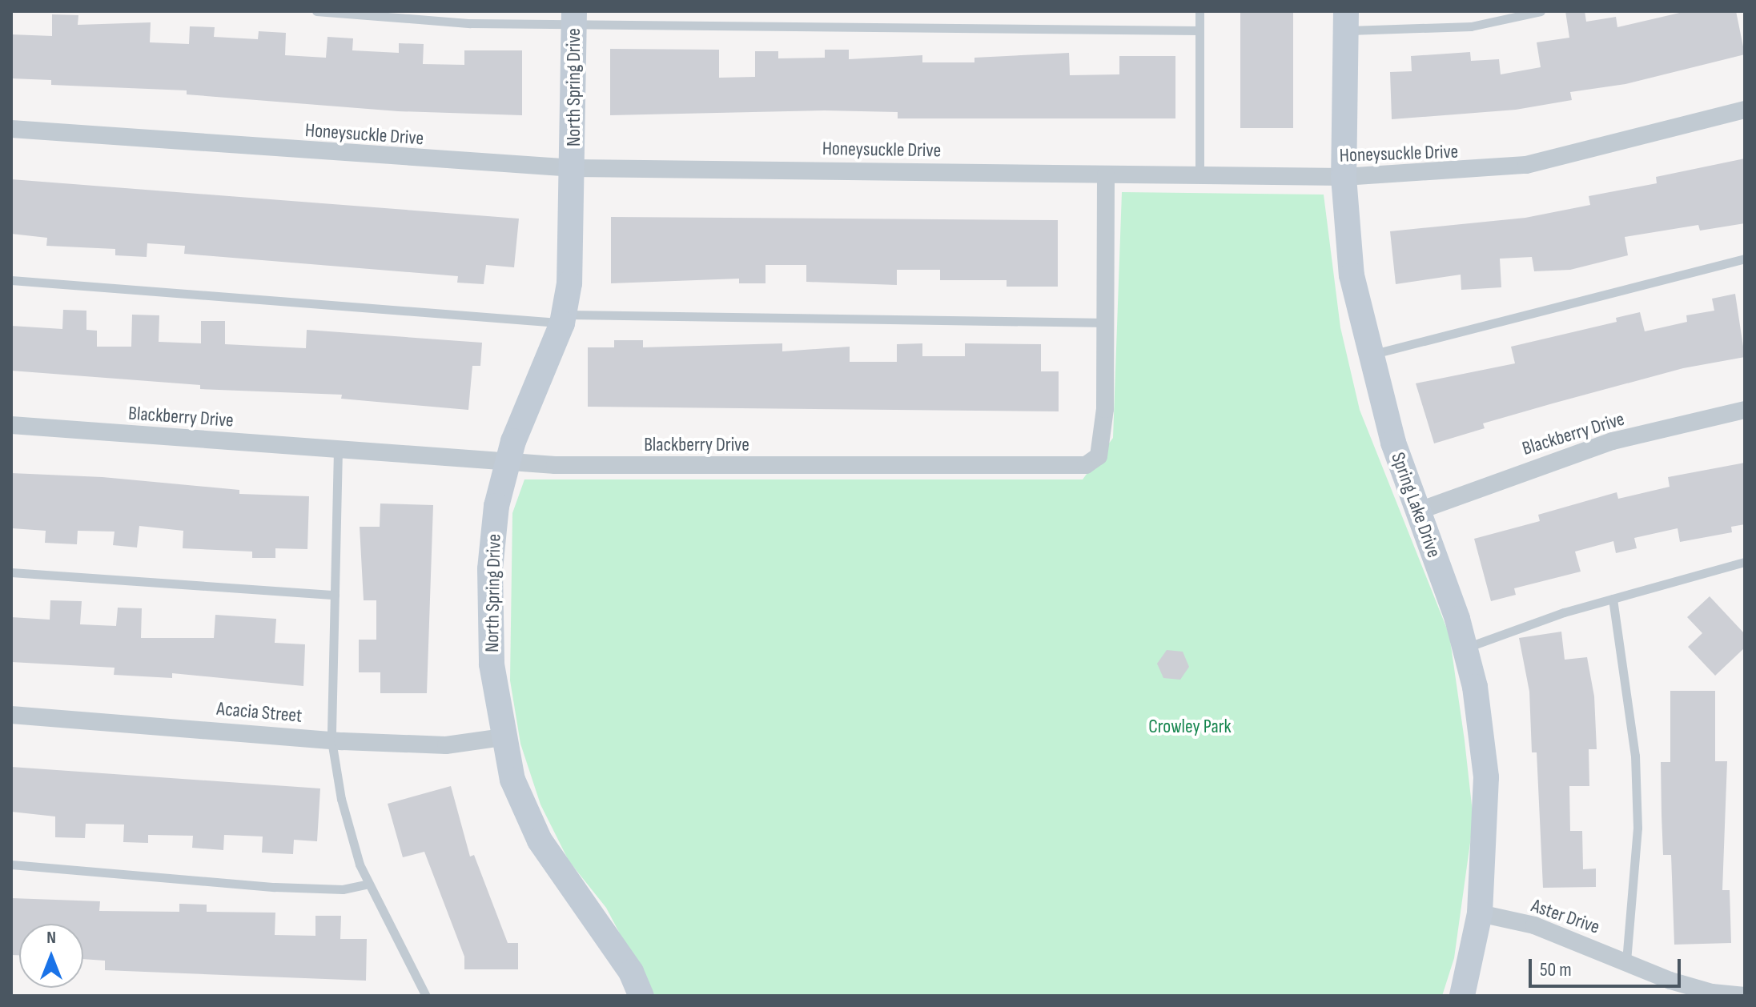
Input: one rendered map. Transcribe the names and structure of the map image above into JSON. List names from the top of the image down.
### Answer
{
  "streets": {
    "street": [
      "North Spring Drive",
      "Honeysuckle Drive",
      "Blackberry Drive",
      "Spring Lake Drive",
      "Acacia Street",
      "Aster Drive"
    ]
  },
  "crossings": [
    ["North Spring Drive", "Honeysuckle Drive"],
    ["North Spring Drive", "Blackberry Drive"],
    ["North Spring Drive", "Acacia Street"],
    ["Honeysuckle Drive", "Blackberry Drive"],
    ["Honeysuckle Drive", "Spring Lake Drive"],
    ["Blackberry Drive", "Spring Lake Drive"],
    ["Spring Lake Drive", "Aster Drive"]
  ],
  "parks": ["Crowley Park"],
  "scale_bar": "50 m",
  "north": "top"
}
